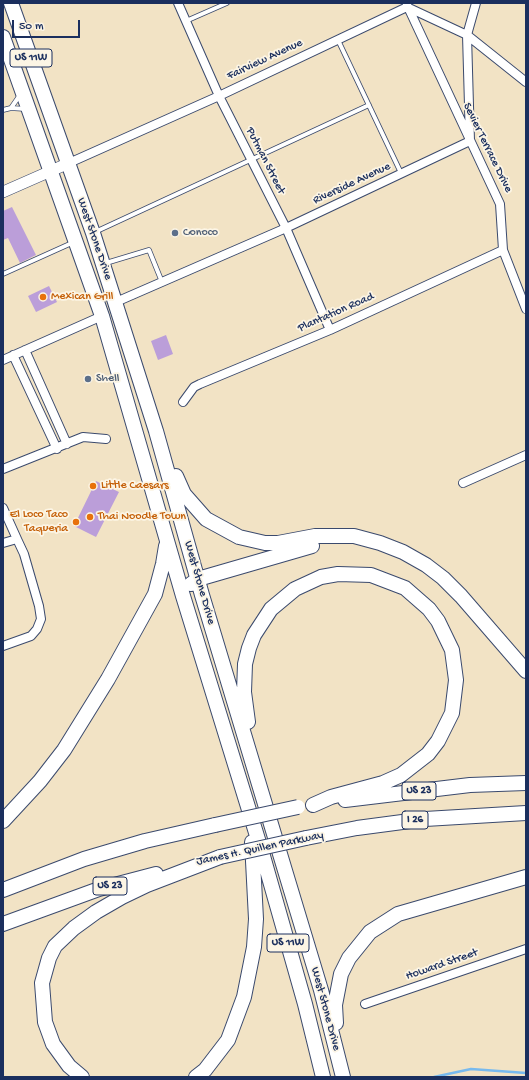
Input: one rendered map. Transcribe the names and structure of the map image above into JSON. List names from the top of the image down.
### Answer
{
  "streets": {
    "highway": [
      "US 11W",
      "West Stone Drive",
      "US 23",
      "I 26",
      "James H. Quillen Parkway"
    ],
    "street": [
      "Fairview Avenue",
      "Sevier Terrace Drive",
      "Putman Street",
      "Riverside Avenue",
      "Plantation Road",
      "Howard Street"
    ]
  },
  "crossings": [
    ["Fairview Avenue", "Sevier Terrace Drive"],
    ["Fairview Avenue", "Putman Street"],
    ["Fairview Avenue", "West Stone Drive"],
    ["Sevier Terrace Drive", "Riverside Avenue"],
    ["Sevier Terrace Drive", "Plantation Road"],
    ["Putman Street", "Riverside Avenue"],
    ["Putman Street", "Plantation Road"],
    ["Riverside Avenue", "West Stone Drive"]
  ],
  "places": [
    "Conoco",
    "Mexican Grill",
    "Shell",
    "Little Caesars",
    "Thai Noodle Town",
    "El Loco Taco Taqueria"
  ],
  "scale_bar": "50 m"
}
